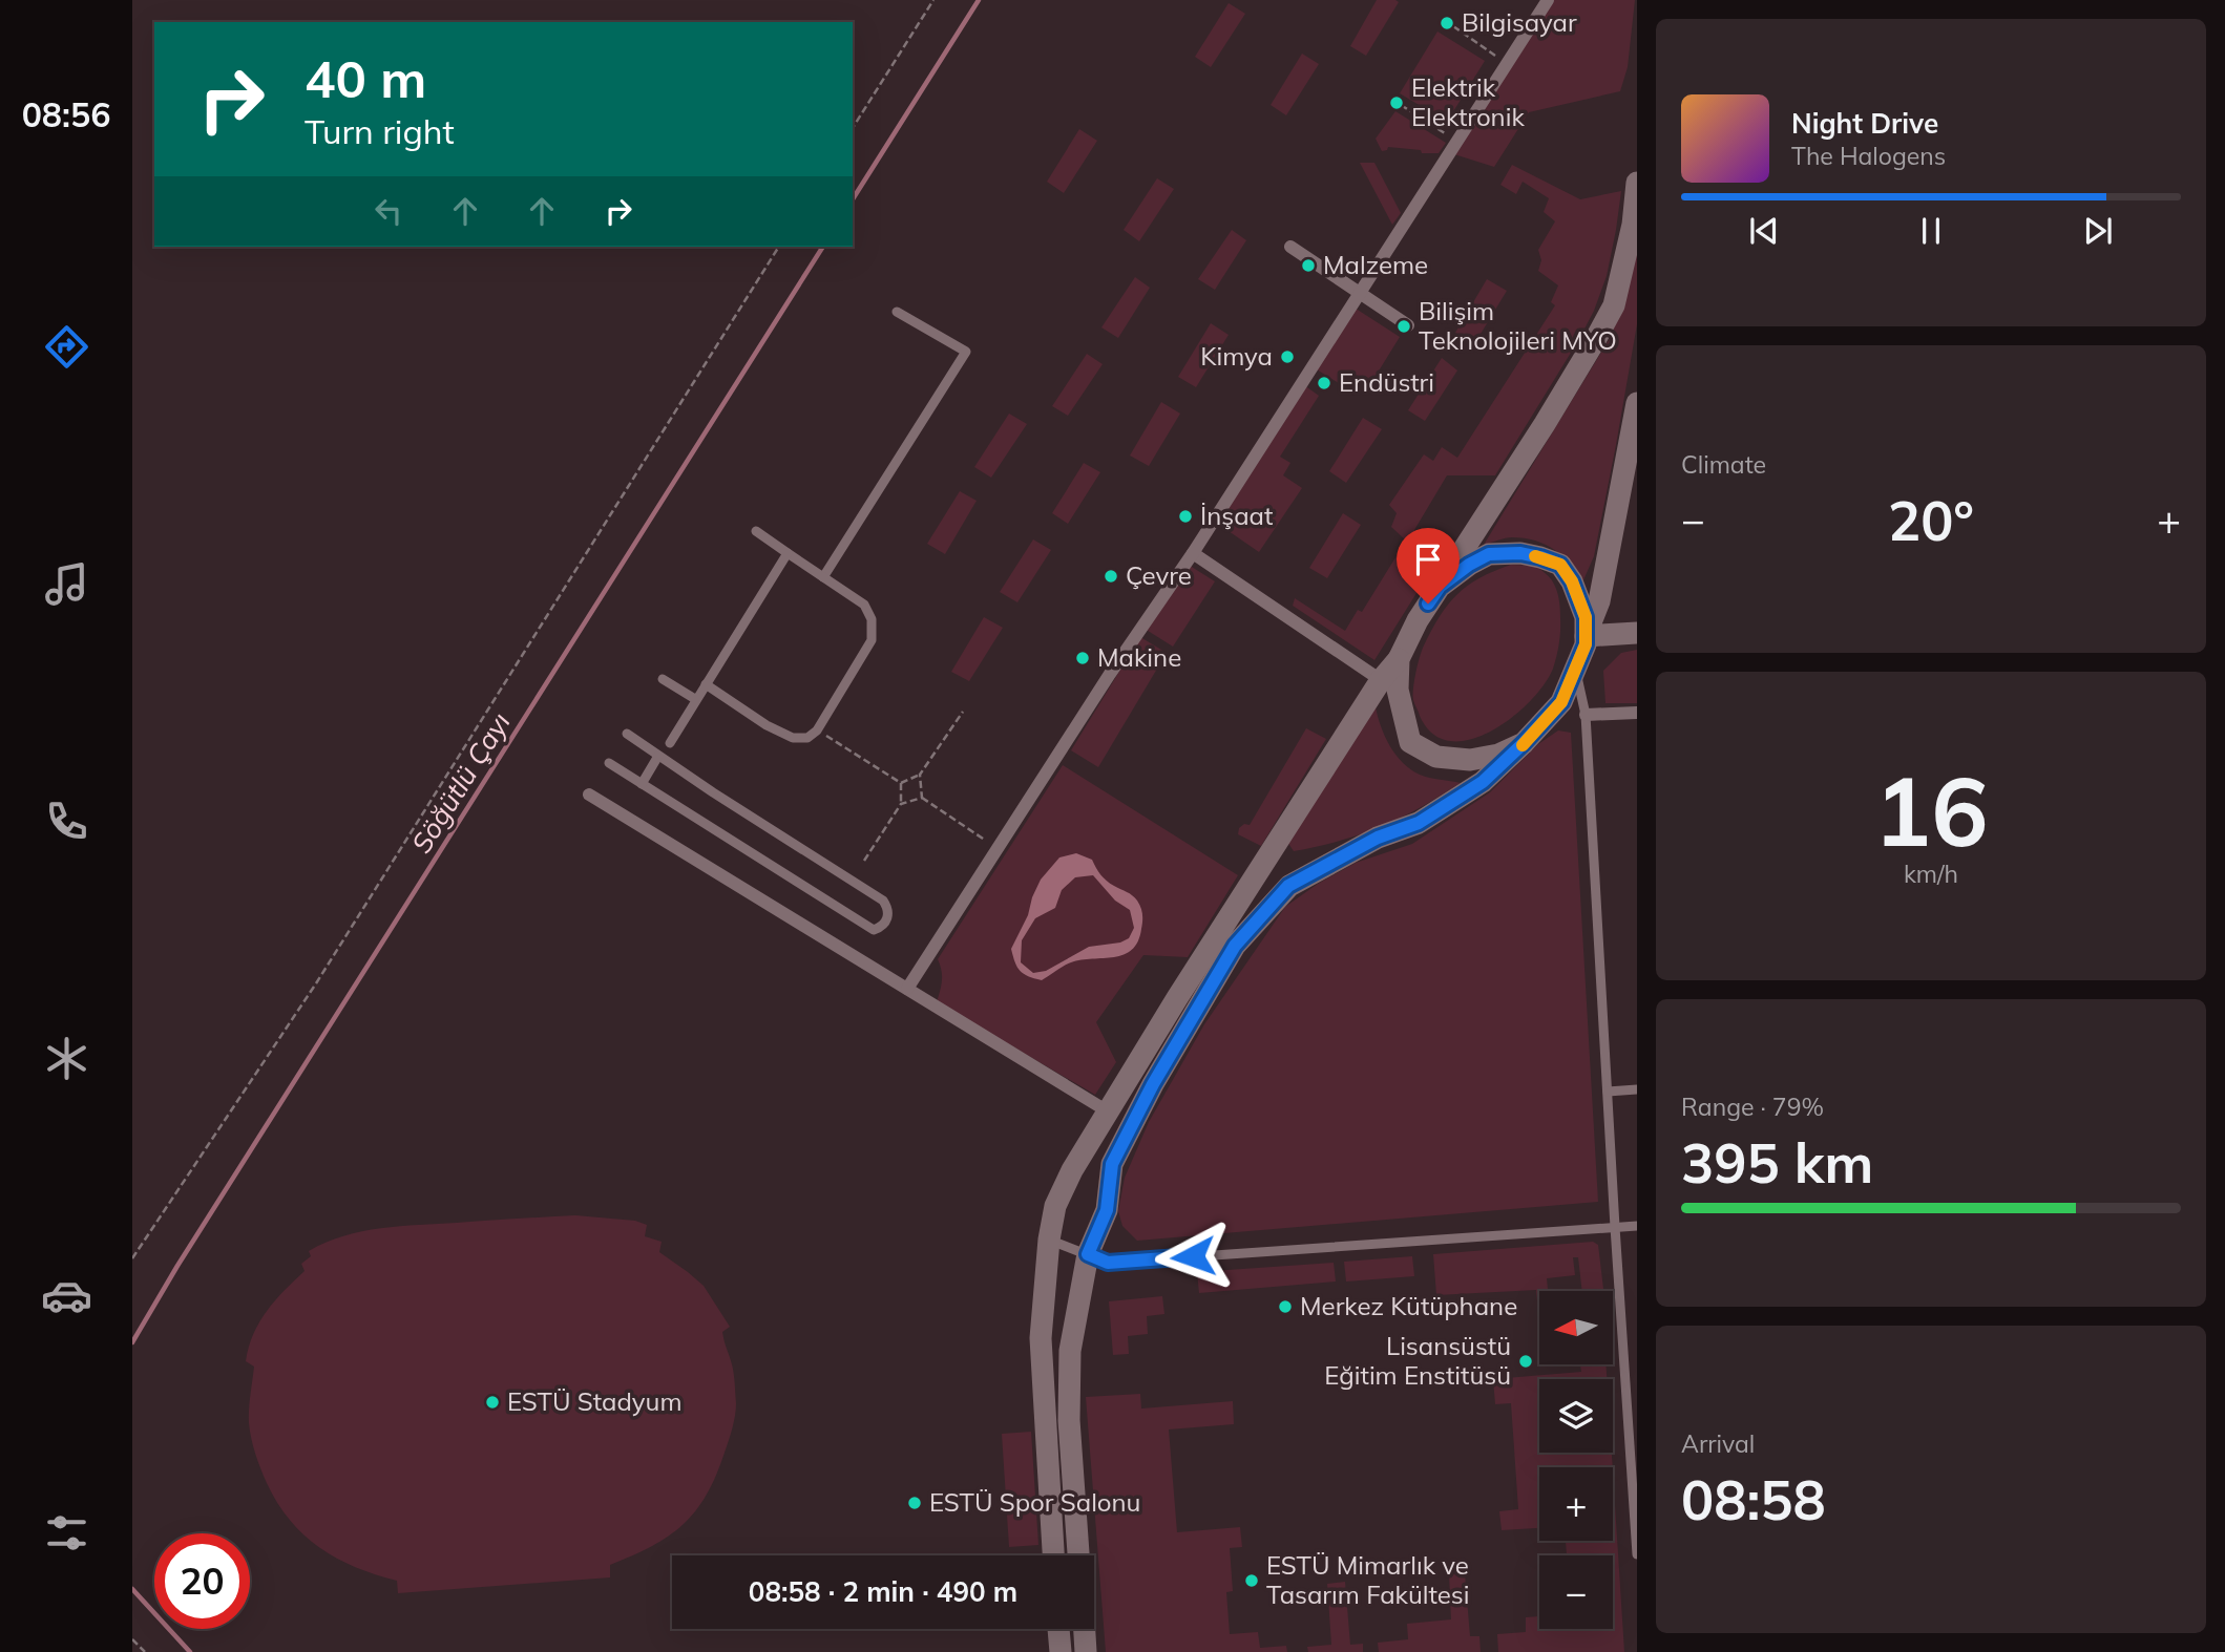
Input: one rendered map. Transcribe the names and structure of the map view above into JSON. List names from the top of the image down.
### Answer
{
  "water": ["Söğütlü Çayı"],
  "places": [
    "Bilgisayar",
    "Elektrik Elektronik",
    "Malzeme",
    "Bilişim Teknolojileri MYO",
    "Kimya",
    "Endüstri",
    "İnşaat",
    "Çevre",
    "Makine",
    "Merkez Kütüphane",
    "Lisansüstü Eğitim Enstitüsü",
    "ESTÜ Stadyum",
    "ESTÜ Spor Salonu",
    "ESTÜ Mimarlık ve Tasarım Fakültesi"
  ],
  "north": "left",
  "page": {
    "tabs": "08:56",
    "turn": ["40 m", "Turn right"],
    "song": ["Night Drive", "The Halogens"],
    "tile": [
      "Climate",
      ["16", "km/h"],
      ["Range · 79%", "395 km"],
      ["Arrival", "08:58"]
    ],
    "heat": ["−", "20°", "+"],
    "map_buttons": ["+", "−"],
    "limit": "20",
    "trip": "08:58 · 2 min · 490 m"
  }
}
